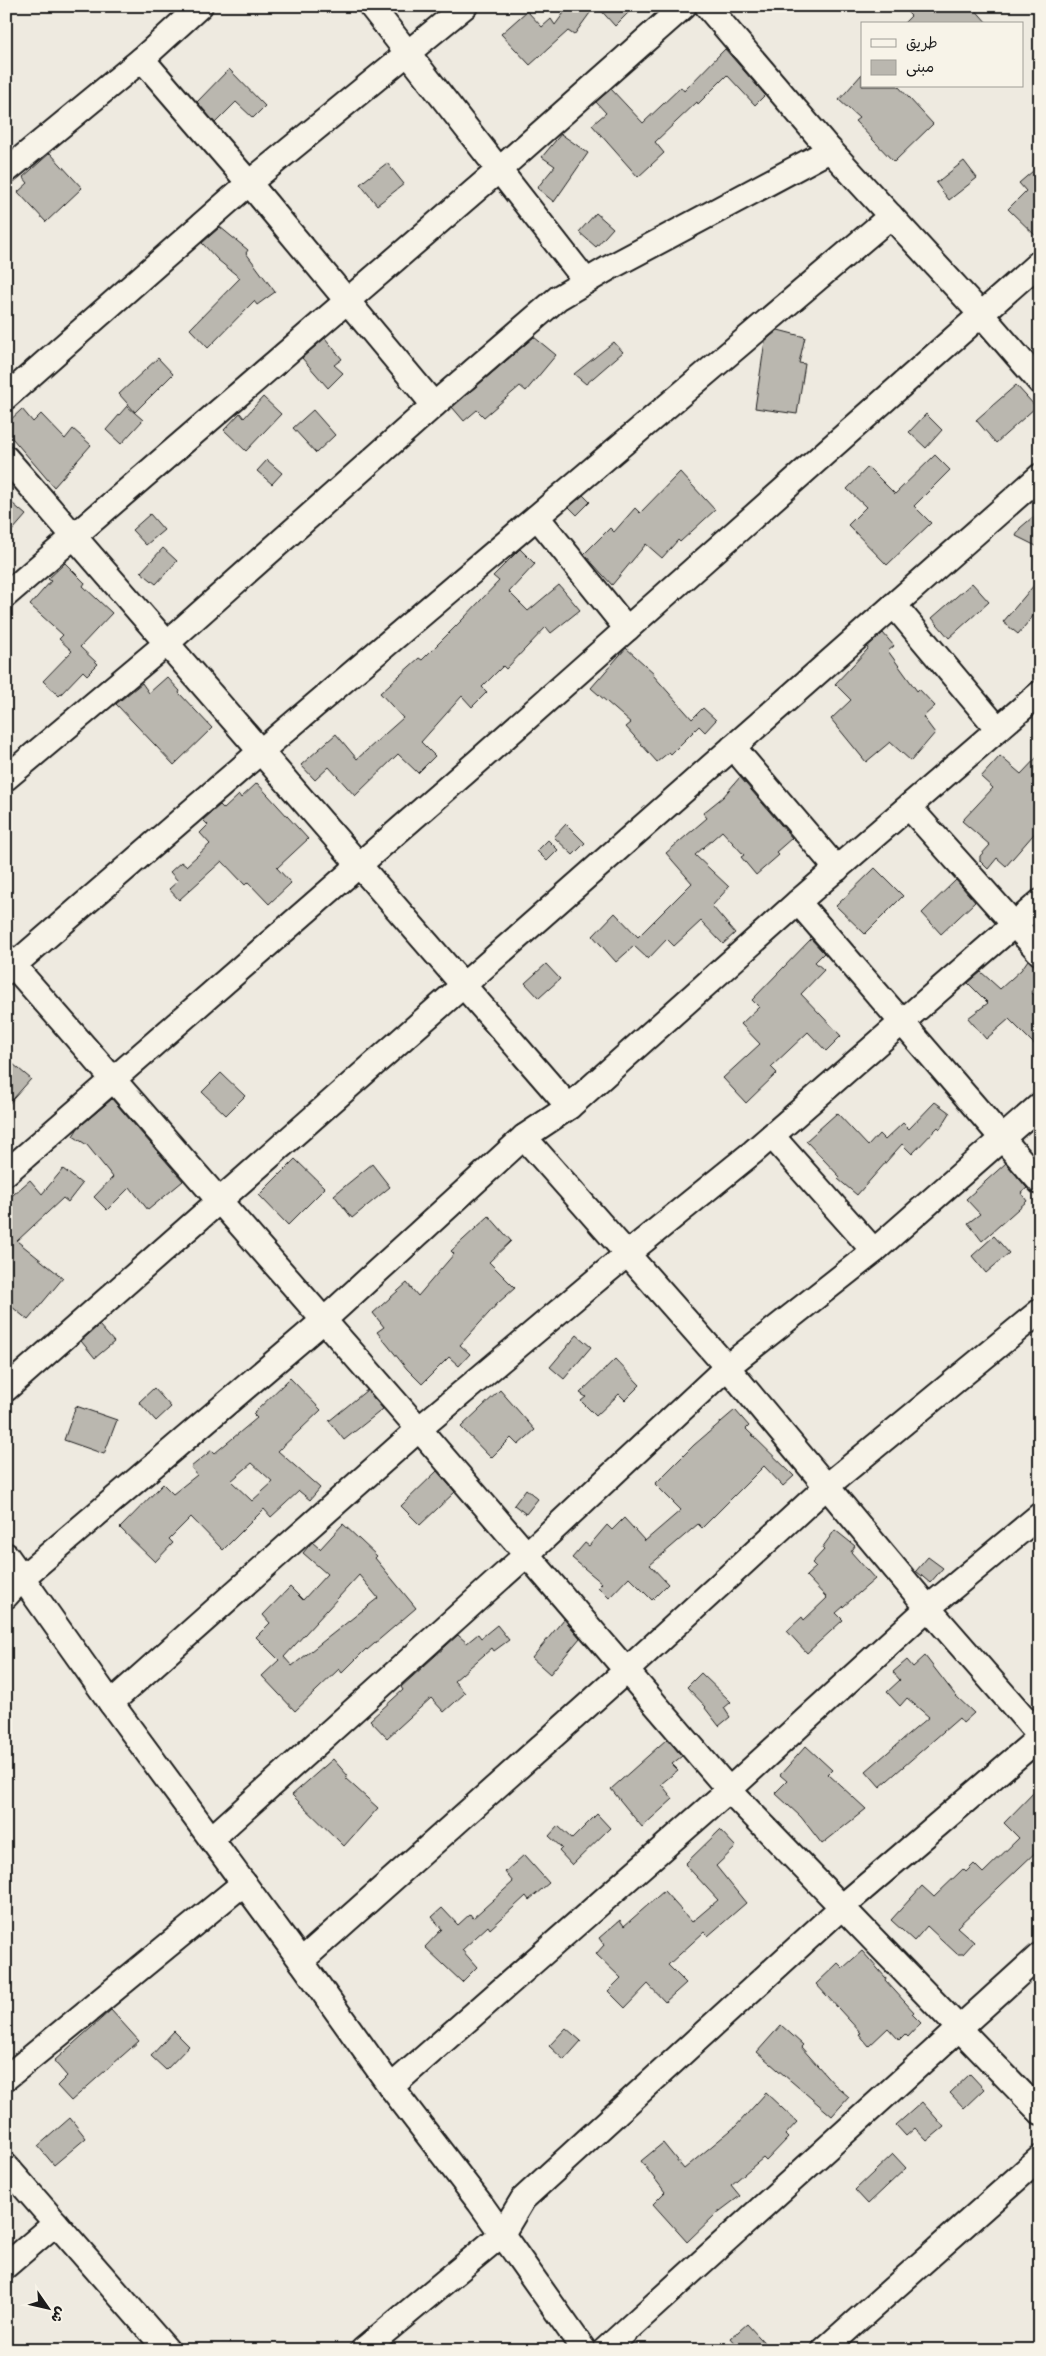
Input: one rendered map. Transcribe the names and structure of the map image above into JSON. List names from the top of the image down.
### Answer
{
  "legend": ["طريق", "مبنى"],
  "north": "bottom right"
}
